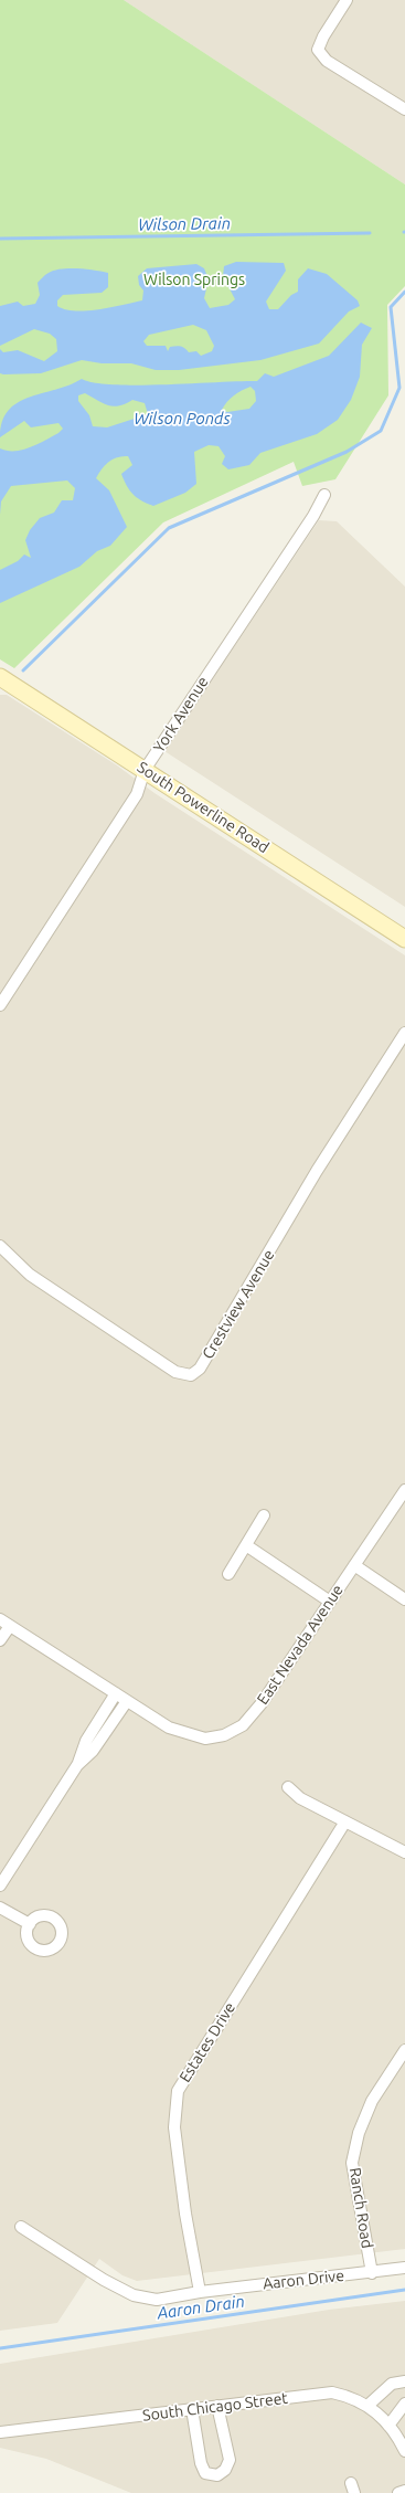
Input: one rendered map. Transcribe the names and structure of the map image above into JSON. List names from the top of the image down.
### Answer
{
  "streets": {
    "street": [
      "York Avenue",
      "South Powerline Road",
      "Crestview Avenue",
      "East Nevada Avenue",
      "Estates Drive",
      "Ranch Road",
      "Aaron Drive",
      "South Chicago Street"
    ]
  },
  "crossings": [
    ["York Avenue", "South Powerline Road"],
    ["Estates Drive", "Aaron Drive"],
    ["Ranch Road", "Aaron Drive"]
  ],
  "water": ["Wilson Drain", "Wilson Ponds", "Aaron Drain"],
  "parks": ["Wilson Springs"]
}
